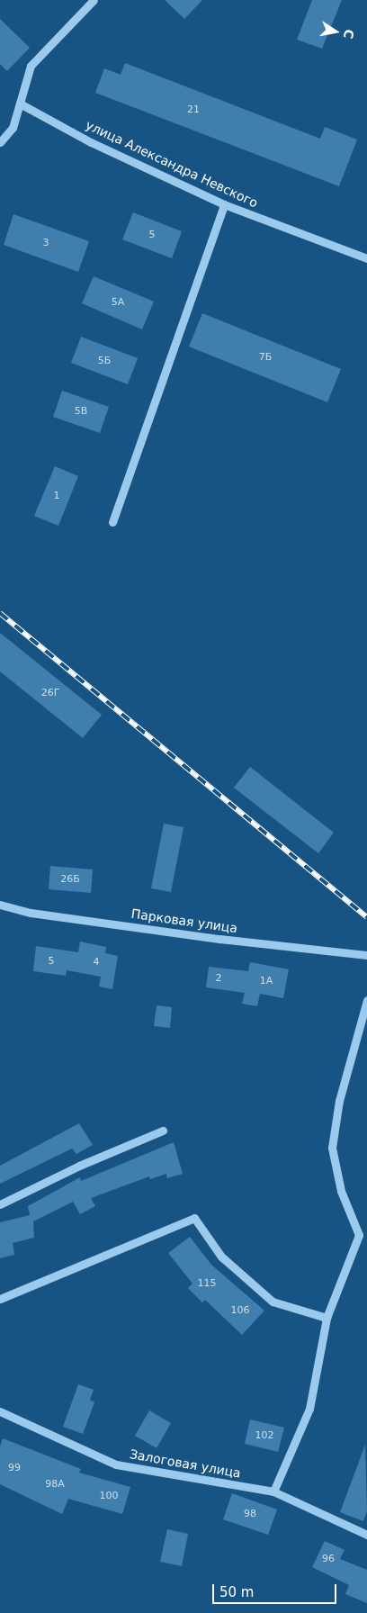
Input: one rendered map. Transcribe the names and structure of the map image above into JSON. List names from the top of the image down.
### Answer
{
  "streets": {
    "street": ["улица Александра Невского", "Парковая улица", "Залоговая улица"]
  },
  "house_numbers": [
    "21",
    "5",
    "3",
    "5А",
    "7Б",
    "5Б",
    "5В",
    "1",
    "26Г",
    "26Б",
    "5",
    "4",
    "2",
    "1А",
    "115",
    "106",
    "102",
    "99",
    "98А",
    "100",
    "98",
    "96"
  ],
  "scale_bar": "50 m",
  "north": "right"
}
